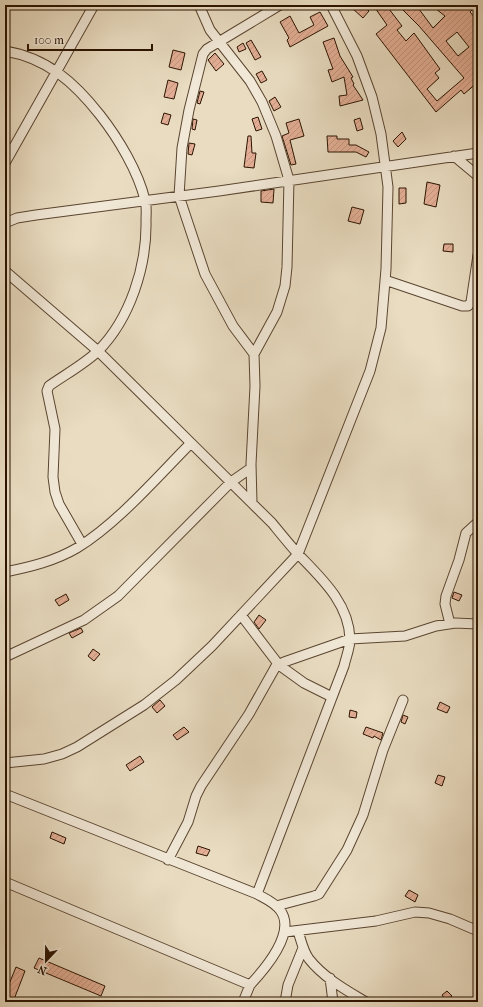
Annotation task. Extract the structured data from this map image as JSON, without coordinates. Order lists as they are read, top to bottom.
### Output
{
  "scale_bar": "100 m",
  "north": "bottom"
}
